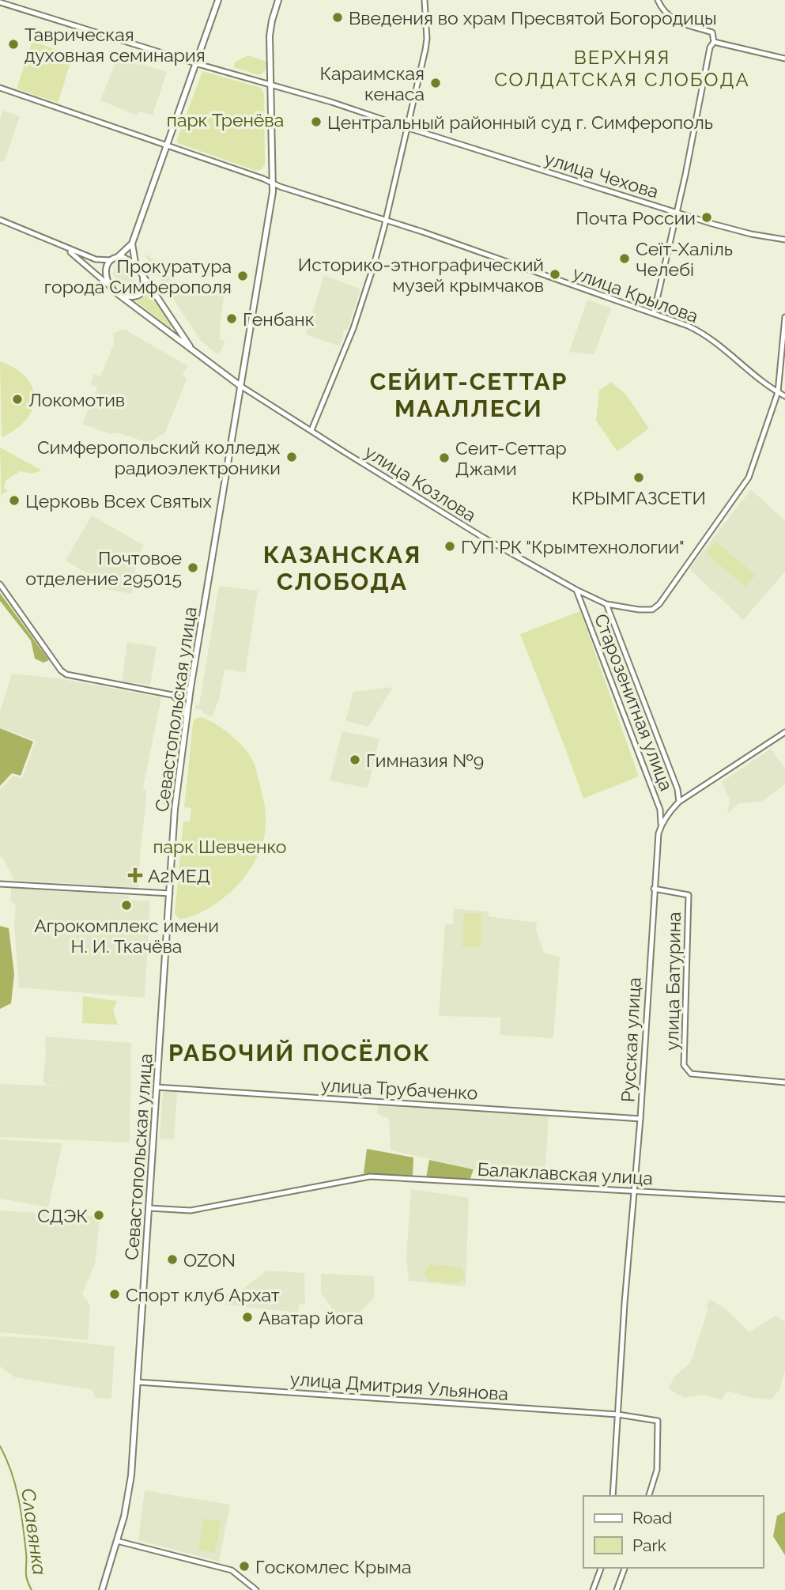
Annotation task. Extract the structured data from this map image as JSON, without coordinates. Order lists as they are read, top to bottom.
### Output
{
  "streets": {
    "main road": [
      "улица Чехова",
      "улица Крылова",
      "улица Козлова",
      "Старозенитная улица",
      "Севастопольская улица",
      "улица Батурина",
      "Русская улица",
      "улица Трубаченко",
      "Балаклавская улица",
      "улица Дмитрия Ульянова"
    ]
  },
  "crossings": [
    ["улица Крылова", "улица Козлова"],
    ["улица Крылова", "Севастопольская улица"],
    ["улица Козлова", "Старозенитная улица"],
    ["улица Козлова", "Севастопольская улица"],
    ["Старозенитная улица", "Русская улица"],
    ["Севастопольская улица", "улица Трубаченко"],
    ["Севастопольская улица", "Балаклавская улица"],
    ["Севастопольская улица", "улица Дмитрия Ульянова"],
    ["улица Батурина", "Русская улица"],
    ["Русская улица", "улица Трубаченко"],
    ["Русская улица", "Балаклавская улица"],
    ["Русская улица", "улица Дмитрия Ульянова"]
  ],
  "districts": [
    "ВЕРХНЯЯ СОЛДАТСКАЯ СЛОБОДА",
    "СЕЙИТ-СЕТТАР МААЛЛЕСИ",
    "КАЗАНСКАЯ СЛОБОДА",
    "РАБОЧИЙ ПОСЁЛОК"
  ],
  "water": ["Славянка"],
  "parks": ["парк Тренёва", "парк Шевченко"],
  "places": {
    "other": [
      "Введения во храм Пресвятой Богородицы",
      "Таврическая духовная семинария",
      "Караимская кенаса",
      "Центральный районный суд г. Симферополь",
      "Почта России",
      "Сеїт-Халіль Челебі",
      "Историко-этнографический музей крымчаков",
      "Прокуратура города Симферополя",
      "Генбанк",
      "Локомотив",
      "Симферопольский колледж радиоэлектроники",
      "Сеит-Сеттар Джами",
      "КРЫМГАЗСЕТИ",
      "Церковь Всех Святых",
      "ГУП РК \"Крымтехнологии\"",
      "Почтовое отделение 295015",
      "Гимназия №9",
      "Агрокомплекс имени Н. И. Ткачёва",
      "СДЭК",
      "OZON",
      "Спорт клуб Архат",
      "Аватар йога",
      "Госкомлес Крыма"
    ],
    "health": ["А2МЕД"]
  },
  "legend": ["Road", "Park"]
}
